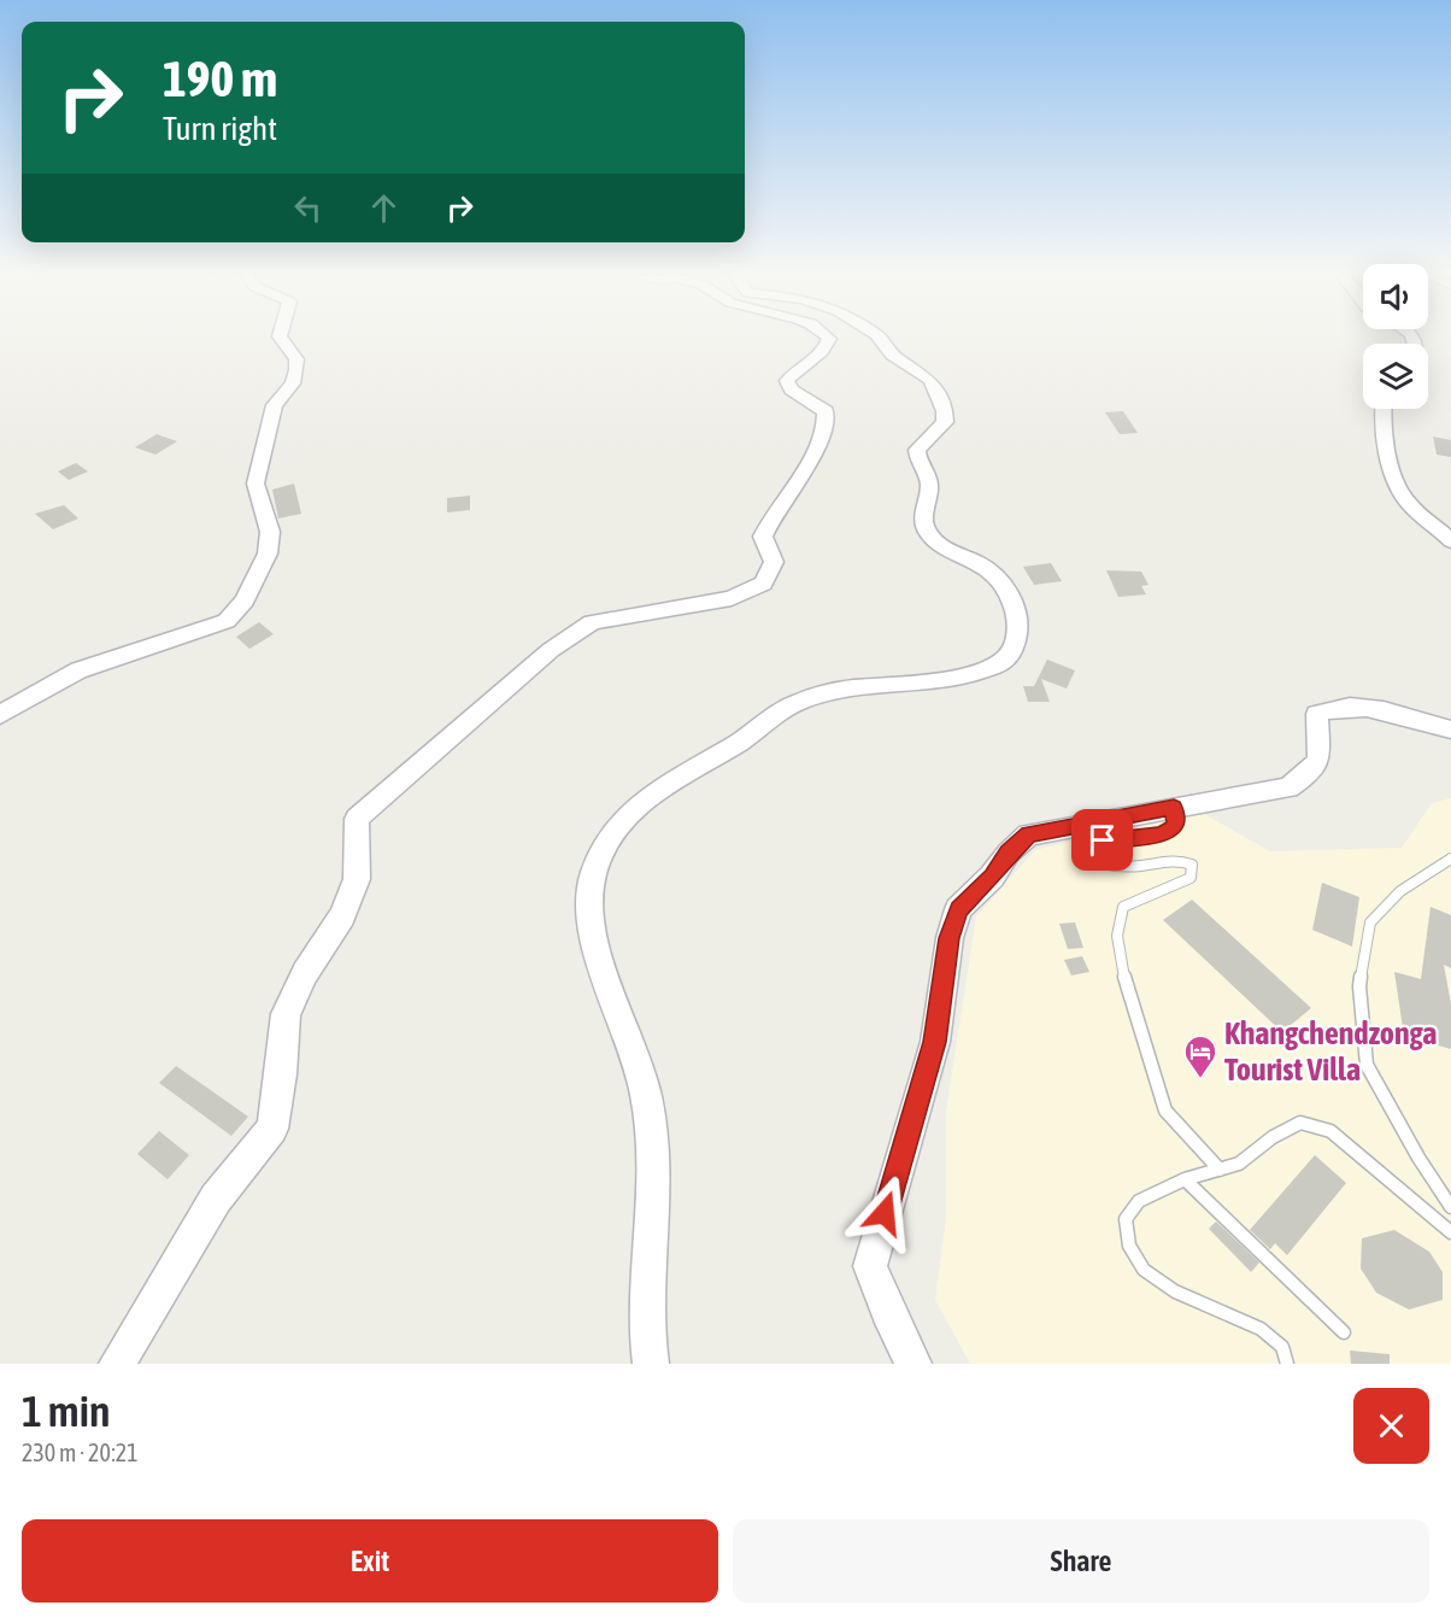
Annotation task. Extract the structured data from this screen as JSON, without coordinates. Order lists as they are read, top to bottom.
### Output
{
  "places": {
    "hotel": ["Khangchendzonga Tourist Villa"]
  },
  "page": {
    "turn": ["190 m", "Turn right"],
    "heading": ["1 min", "230 m · 20:21"],
    "buttons": ["Exit", "Share"]
  }
}
